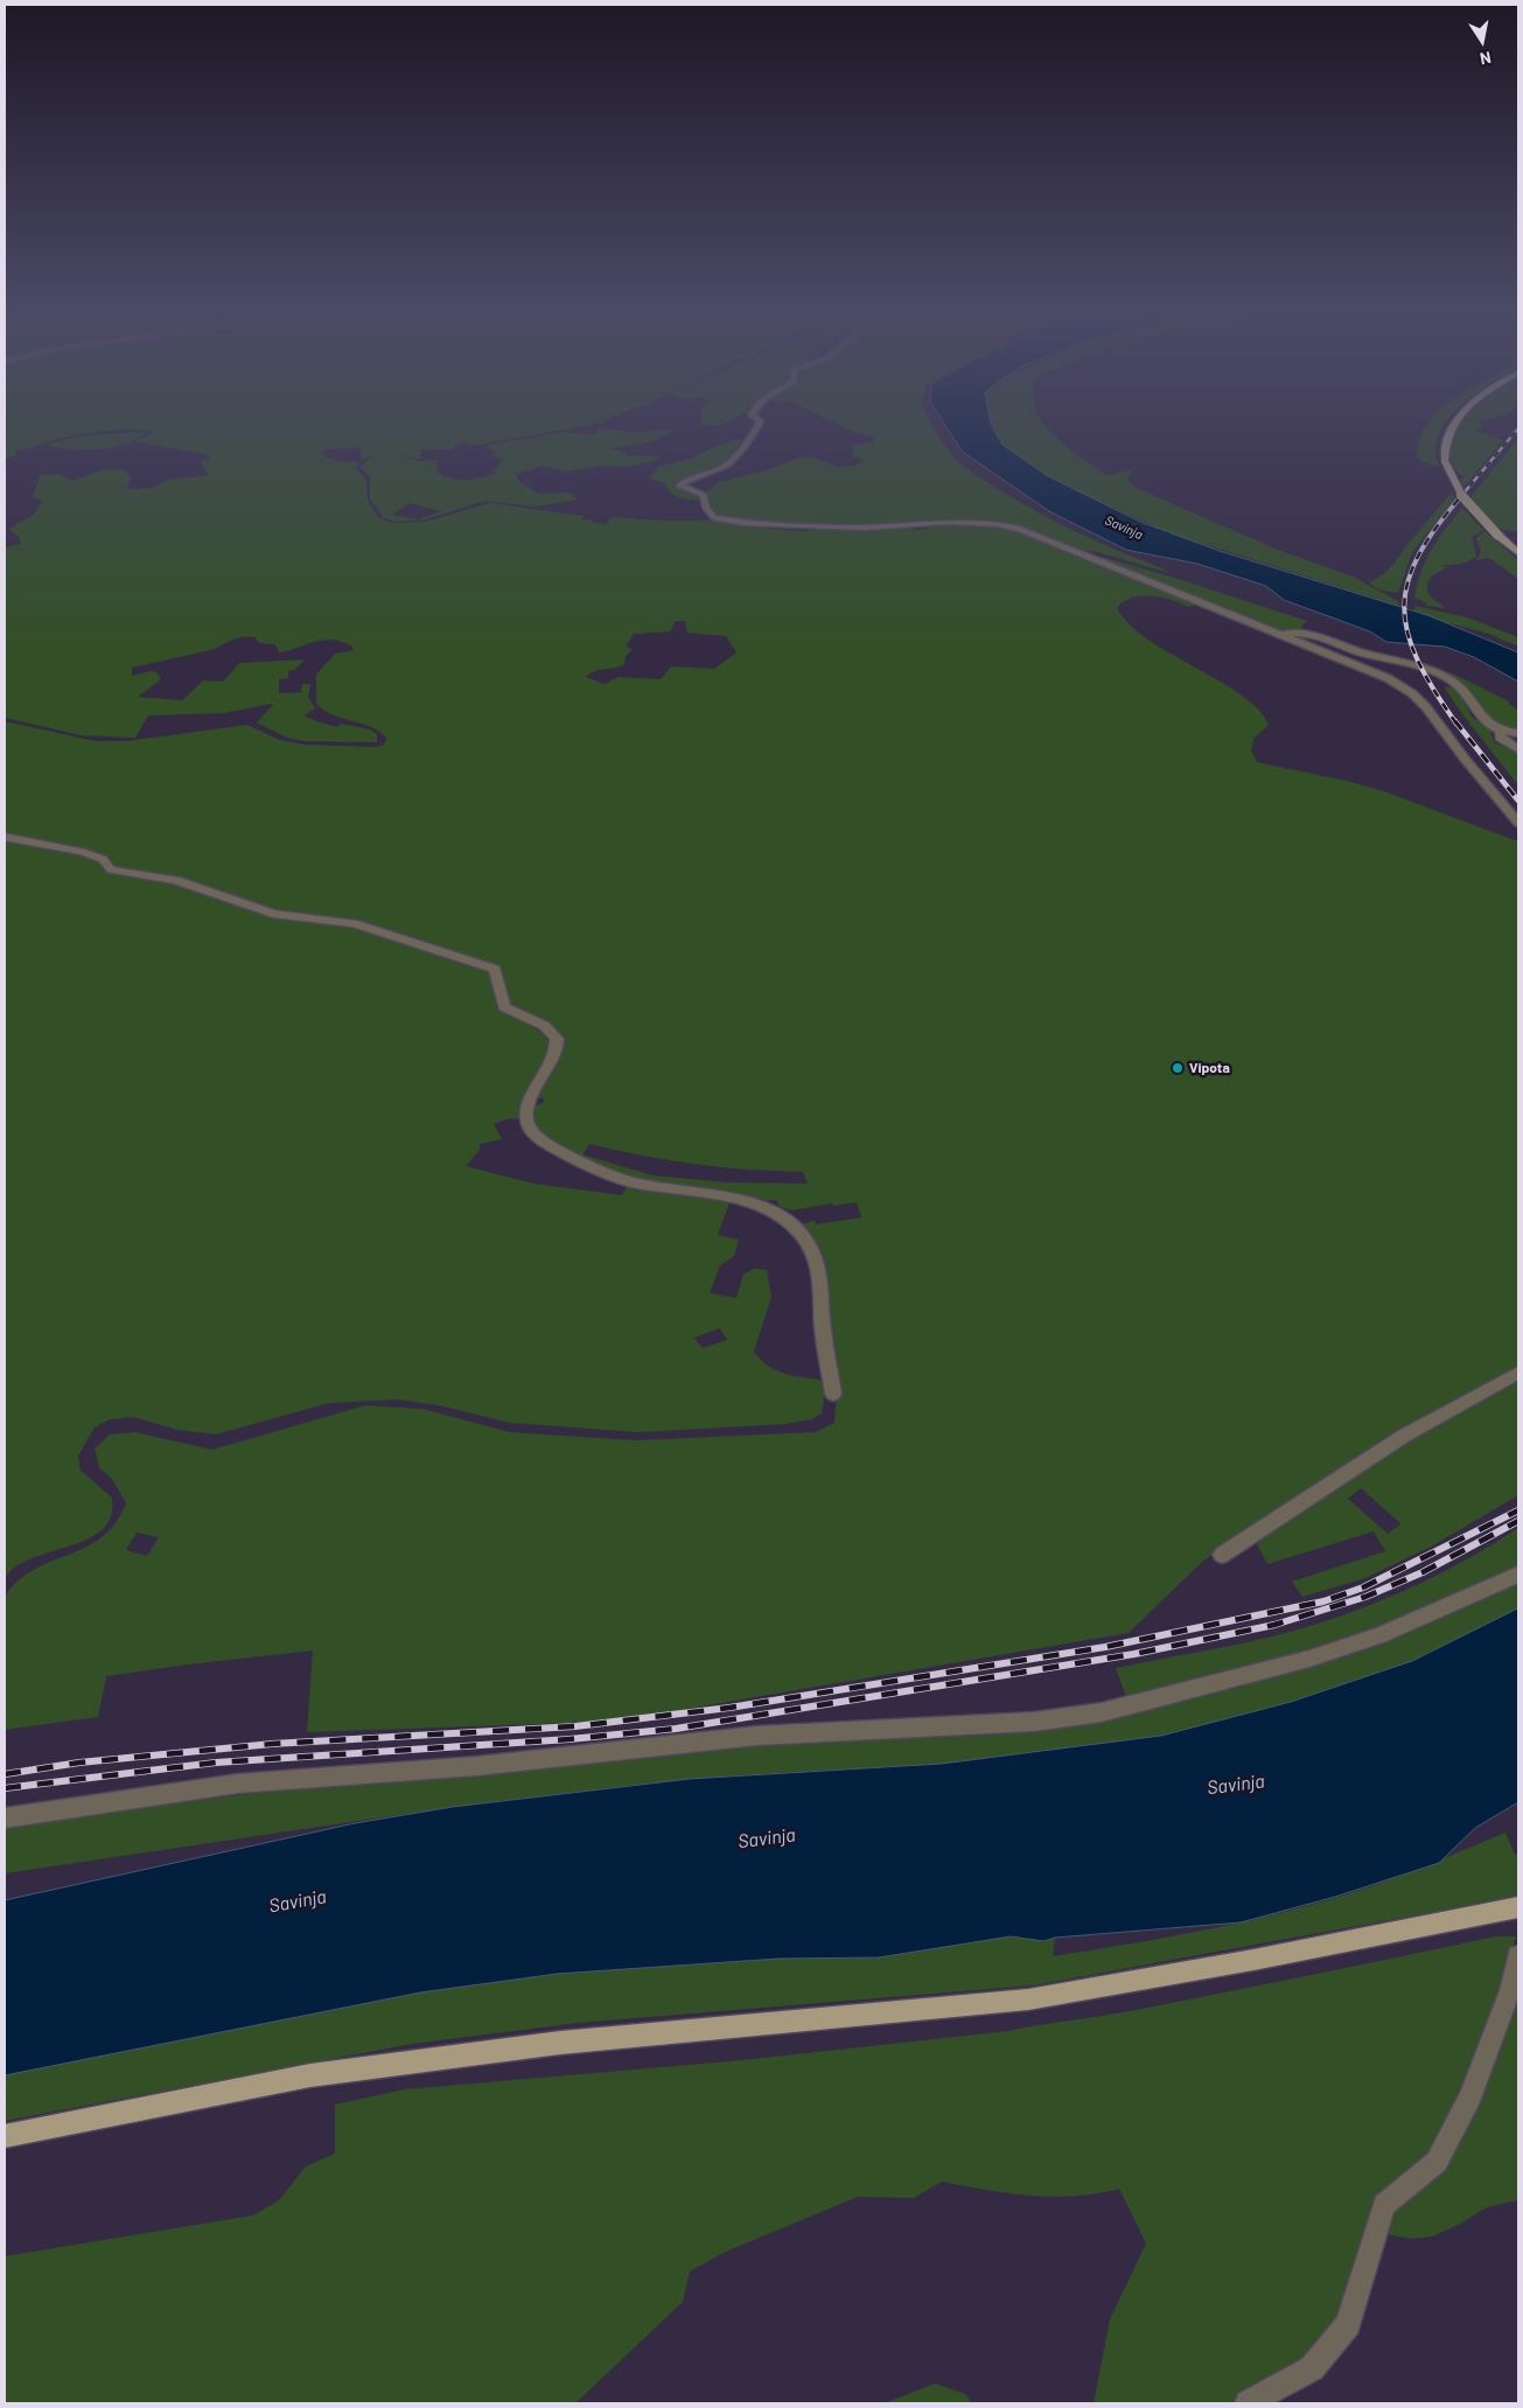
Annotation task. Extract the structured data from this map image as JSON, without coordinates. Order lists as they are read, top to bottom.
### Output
{
  "water": ["Savinja"],
  "places": ["Vipota"],
  "north": "bottom"
}
